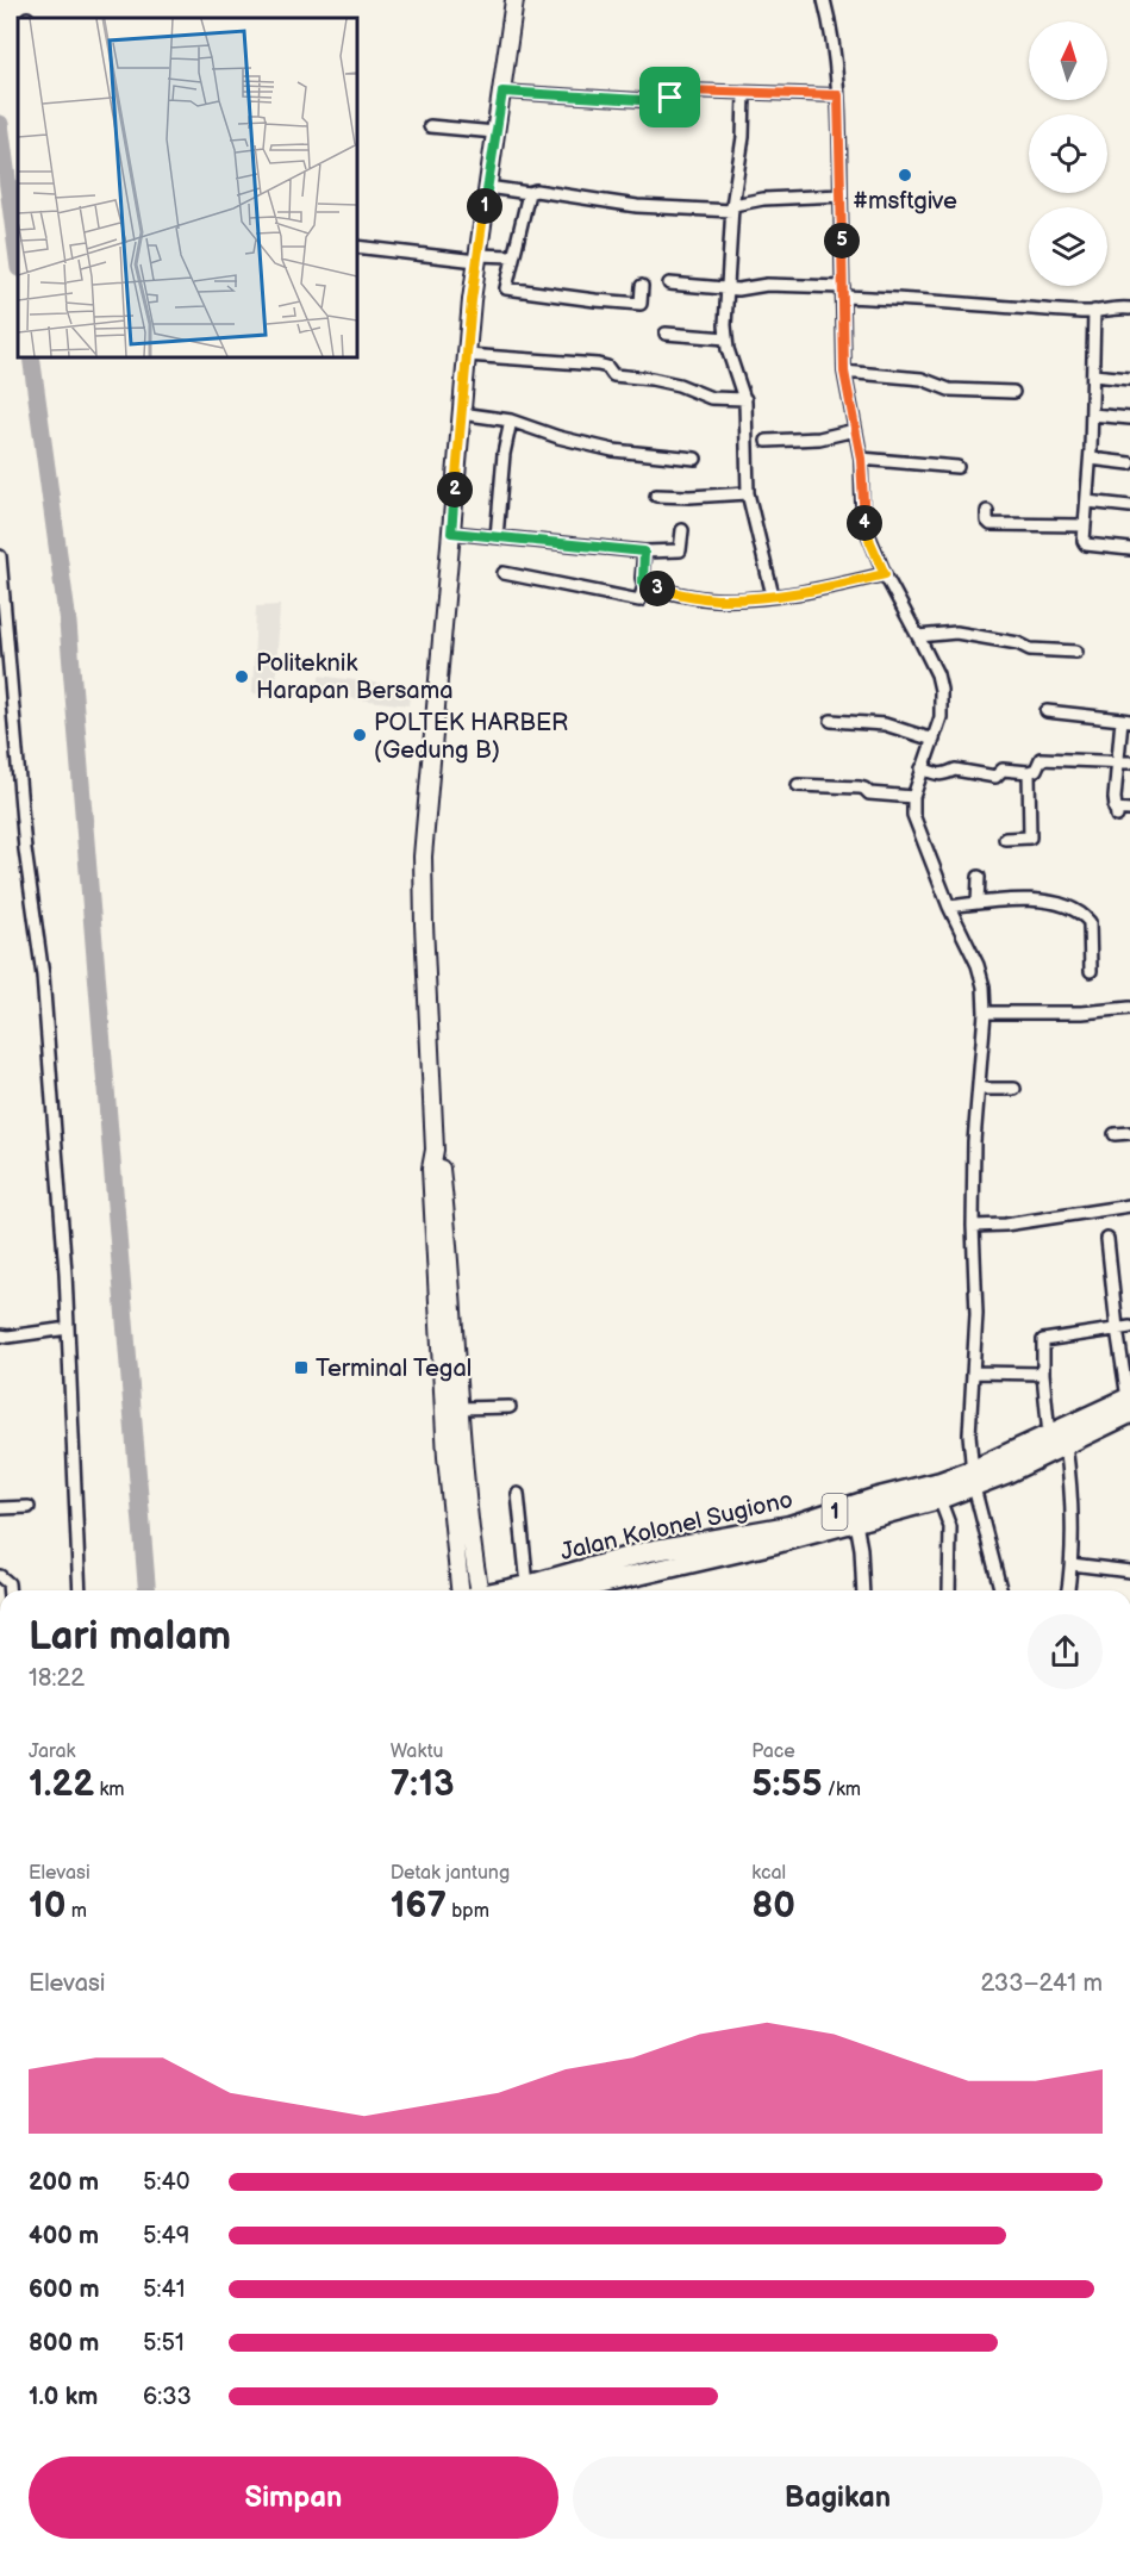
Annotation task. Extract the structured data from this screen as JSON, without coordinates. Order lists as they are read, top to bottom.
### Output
{
  "streets": {
    "highway": ["1", "Jalan Kolonel Sugiono"]
  },
  "crossings": [
    ["1", "Jalan Kolonel Sugiono"]
  ],
  "places": {
    "other": ["#msftgive", "Politeknik Harapan Bersama", "POLTEK HARBER (Gedung B)"],
    "transit": ["Terminal Tegal"]
  },
  "north": "top",
  "page": {
    "pins": [
      "1",
      "5",
      "2",
      "4",
      "3"
    ],
    "heading": ["Lari malam", "18:22"],
    "stats": [
      ["Jarak", "1.22 km"],
      ["Waktu", "7:13"],
      ["Pace", "5:55 /km"],
      ["Elevasi", "10 m"],
      ["Detak jantung", "167 bpm"],
      ["kcal", "80"]
    ],
    "chart": ["Elevasi", "233–241 m"],
    "list": [
      {
        "name": "200 m",
        "note": "5:40"
      },
      {
        "name": "400 m",
        "note": "5:49"
      },
      {
        "name": "600 m",
        "note": "5:41"
      },
      {
        "name": "800 m",
        "note": "5:51"
      },
      {
        "name": "1.0 km",
        "note": "6:33"
      }
    ],
    "buttons": ["Simpan", "Bagikan"]
  }
}
